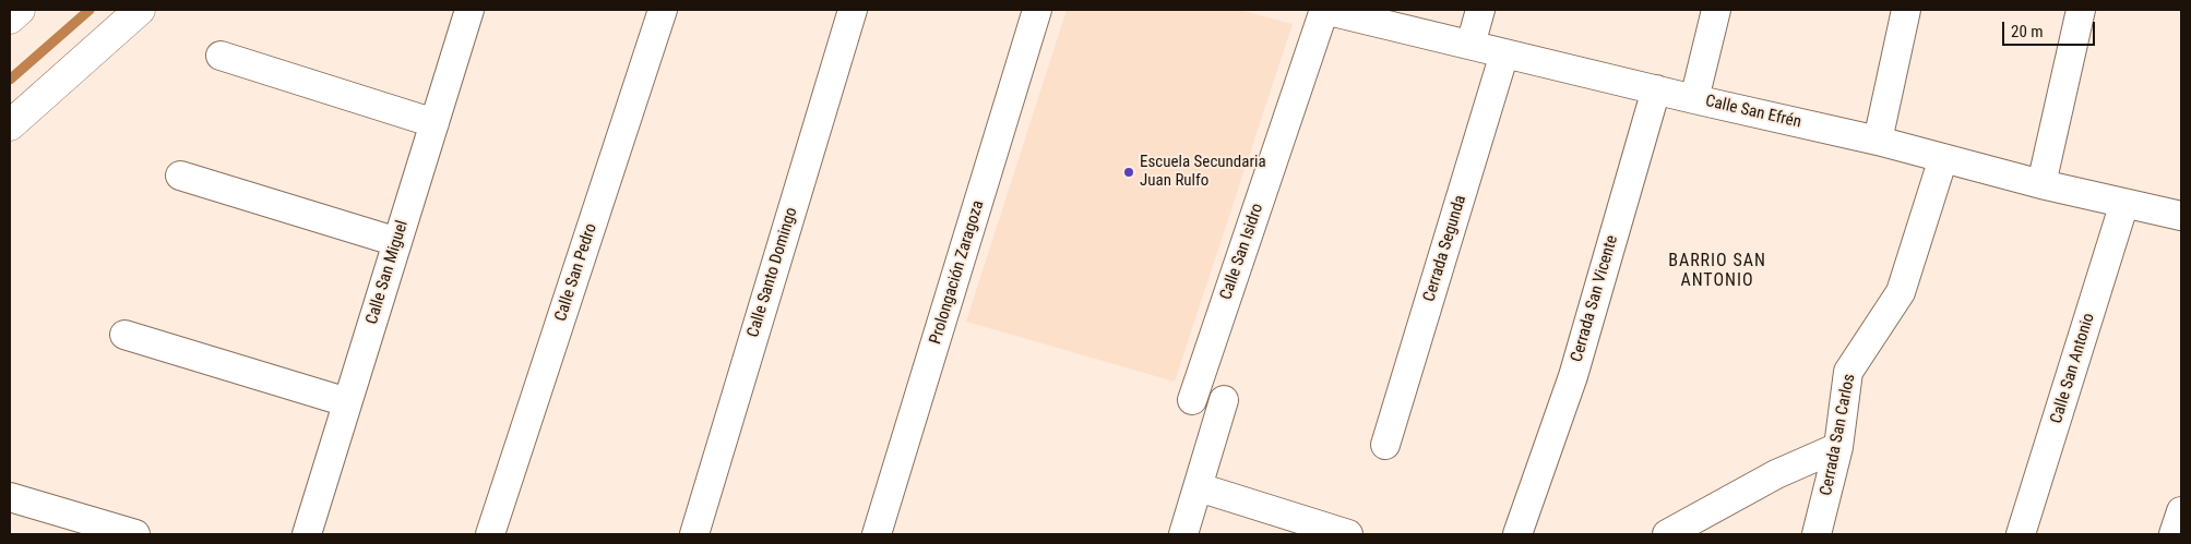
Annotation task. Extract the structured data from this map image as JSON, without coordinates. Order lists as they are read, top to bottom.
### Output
{
  "streets": {
    "street": [
      "Calle San Efrén",
      "Cerrada Segunda",
      "Calle San Isidro",
      "Calle San Miguel",
      "Calle San Pedro",
      "Calle Santo Domingo",
      "Prolongación Zaragoza",
      "Cerrada San Vicente",
      "Calle San Antonio",
      "Cerrada San Carlos"
    ]
  },
  "crossings": [
    ["Calle San Efrén", "Cerrada Segunda"],
    ["Calle San Efrén", "Calle San Isidro"],
    ["Calle San Efrén", "Cerrada San Vicente"],
    ["Calle San Efrén", "Calle San Antonio"],
    ["Calle San Efrén", "Cerrada San Carlos"]
  ],
  "districts": ["BARRIO SAN ANTONIO"],
  "places": ["Escuela Secundaria Juan Rulfo"],
  "scale_bar": "20 m"
}
